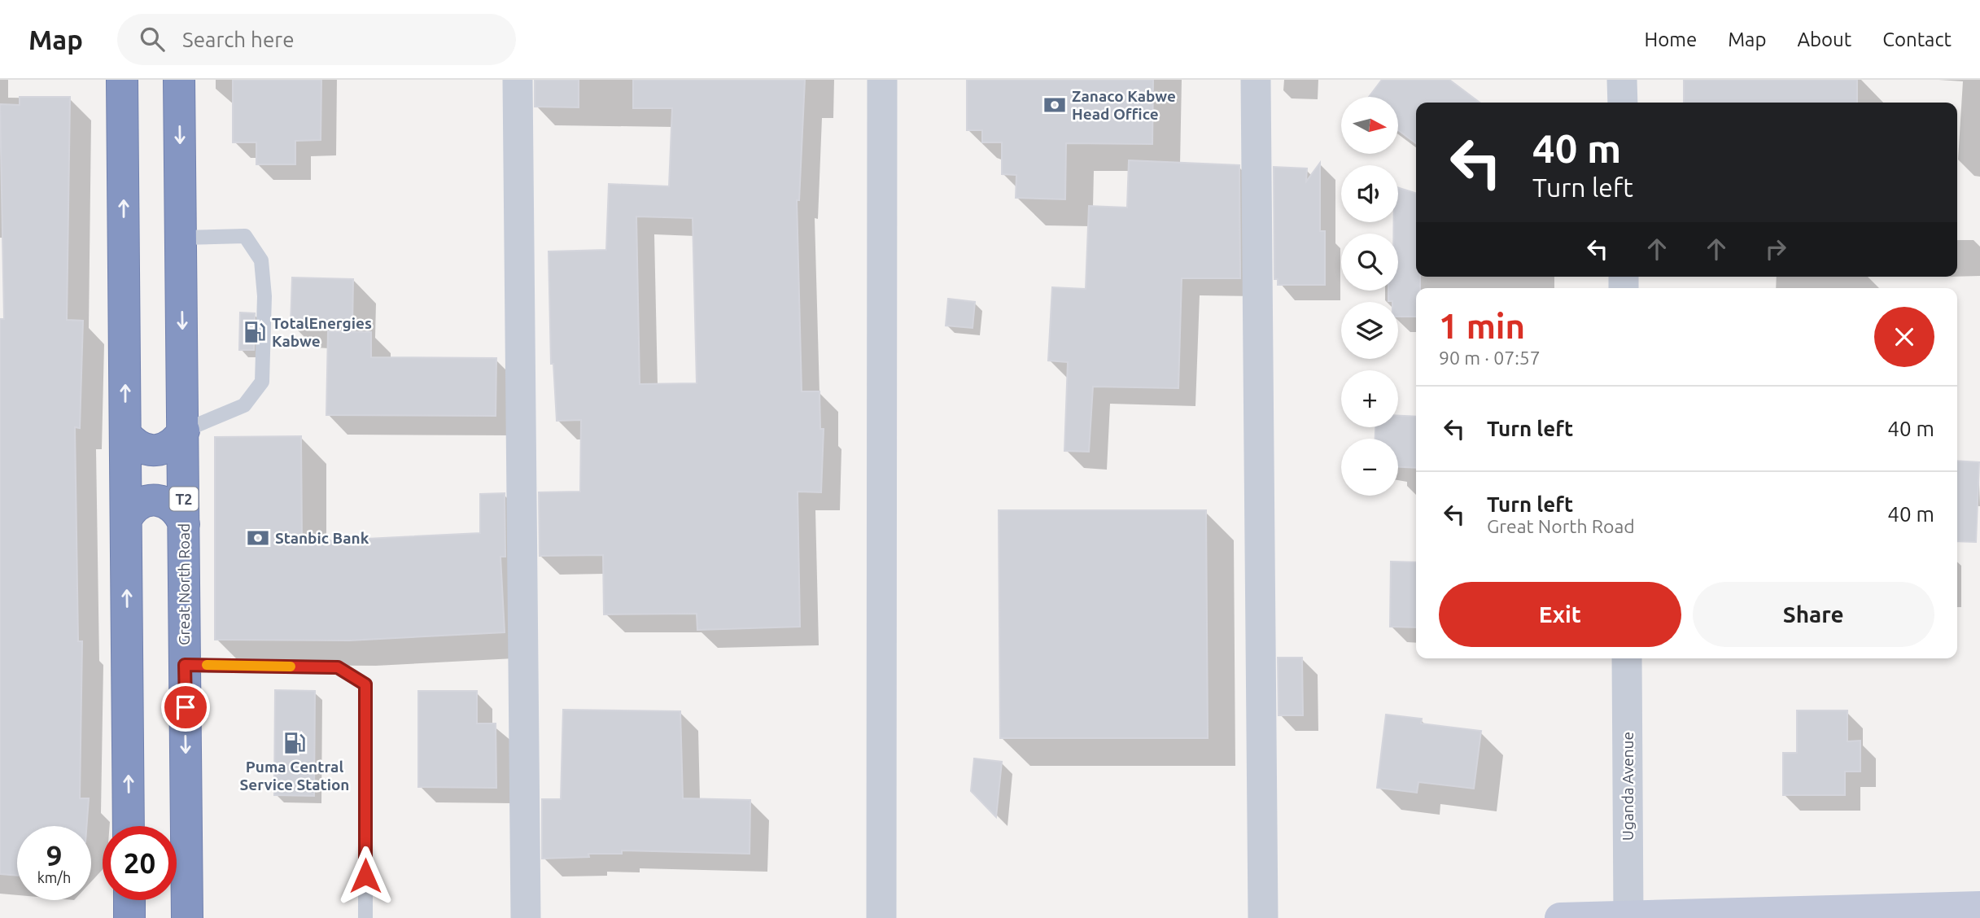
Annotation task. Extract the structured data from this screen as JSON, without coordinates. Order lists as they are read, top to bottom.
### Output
{
  "streets": {
    "highway": ["T2", "Great North Road"],
    "street": ["Uganda Avenue"]
  },
  "places": {
    "bank": ["Zanaco Kabwe Head Office", "Stanbic Bank"],
    "fuel station": ["TotalEnergies Kabwe", "Puma Central Service Station"]
  },
  "north": "right",
  "page": {
    "header": "Map",
    "search": "Search here",
    "nav": [
      "Home",
      "Map",
      "About",
      "Contact"
    ],
    "map_buttons": ["+", "−"],
    "turn": ["40 m", "Turn left"],
    "heading": ["1 min", "90 m · 07:57"],
    "list": [
      {
        "name": "Turn left",
        "value": "40 m"
      },
      {
        "name": "Turn left",
        "note": "Great North Road",
        "value": "40 m"
      }
    ],
    "buttons": ["Exit", "Share"],
    "speed": "9 km/h",
    "limit": "20"
  }
}
